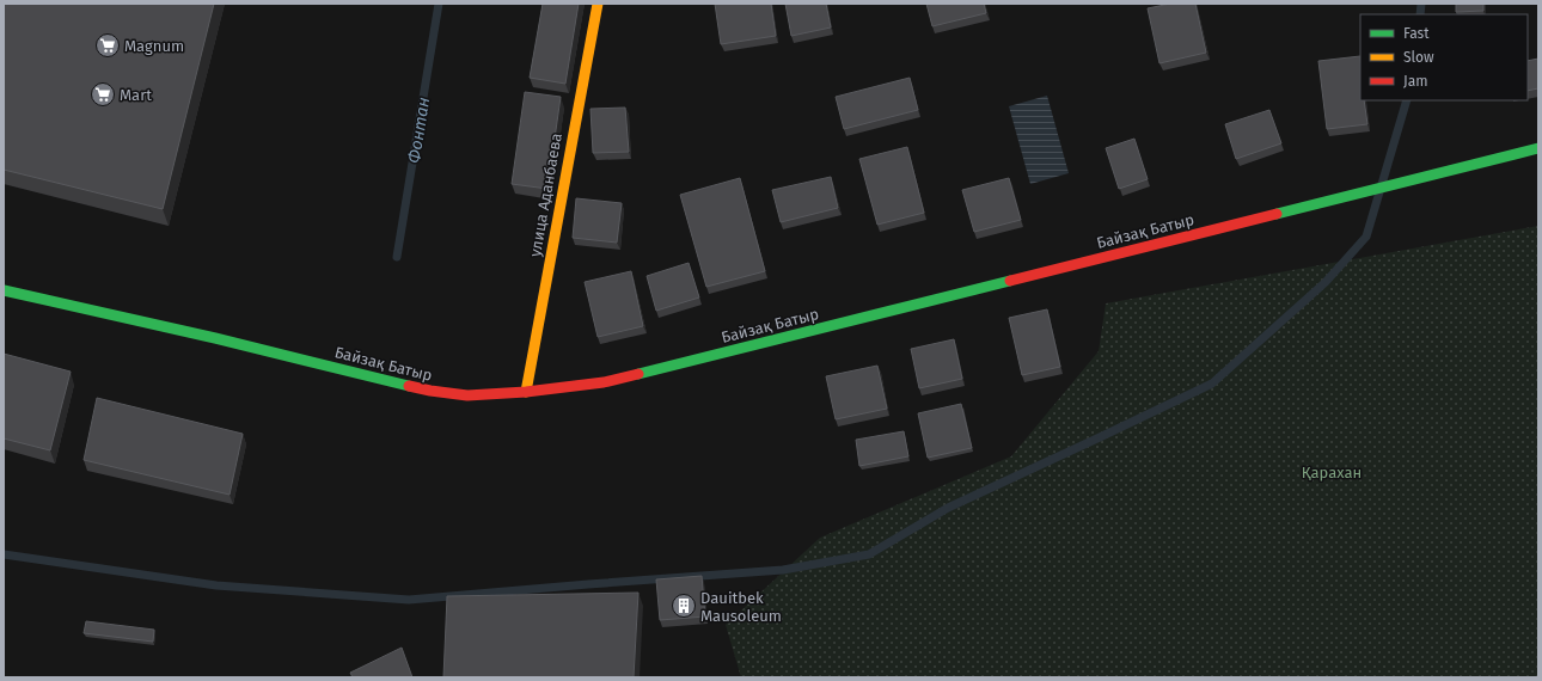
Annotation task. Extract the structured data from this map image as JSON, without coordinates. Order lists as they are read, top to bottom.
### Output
{
  "streets": {
    "street": ["улица Аданбаева", "Байзақ Батыр"]
  },
  "crossings": [
    ["улица Аданбаева", "Байзақ Батыр"]
  ],
  "water": ["Фонтан"],
  "parks": ["Қарахан"],
  "places": {
    "supermarket": ["Magnum", "Mart"],
    "building": ["Dauitbek Mausoleum"]
  },
  "legend": ["Fast", "Slow", "Jam"]
}
